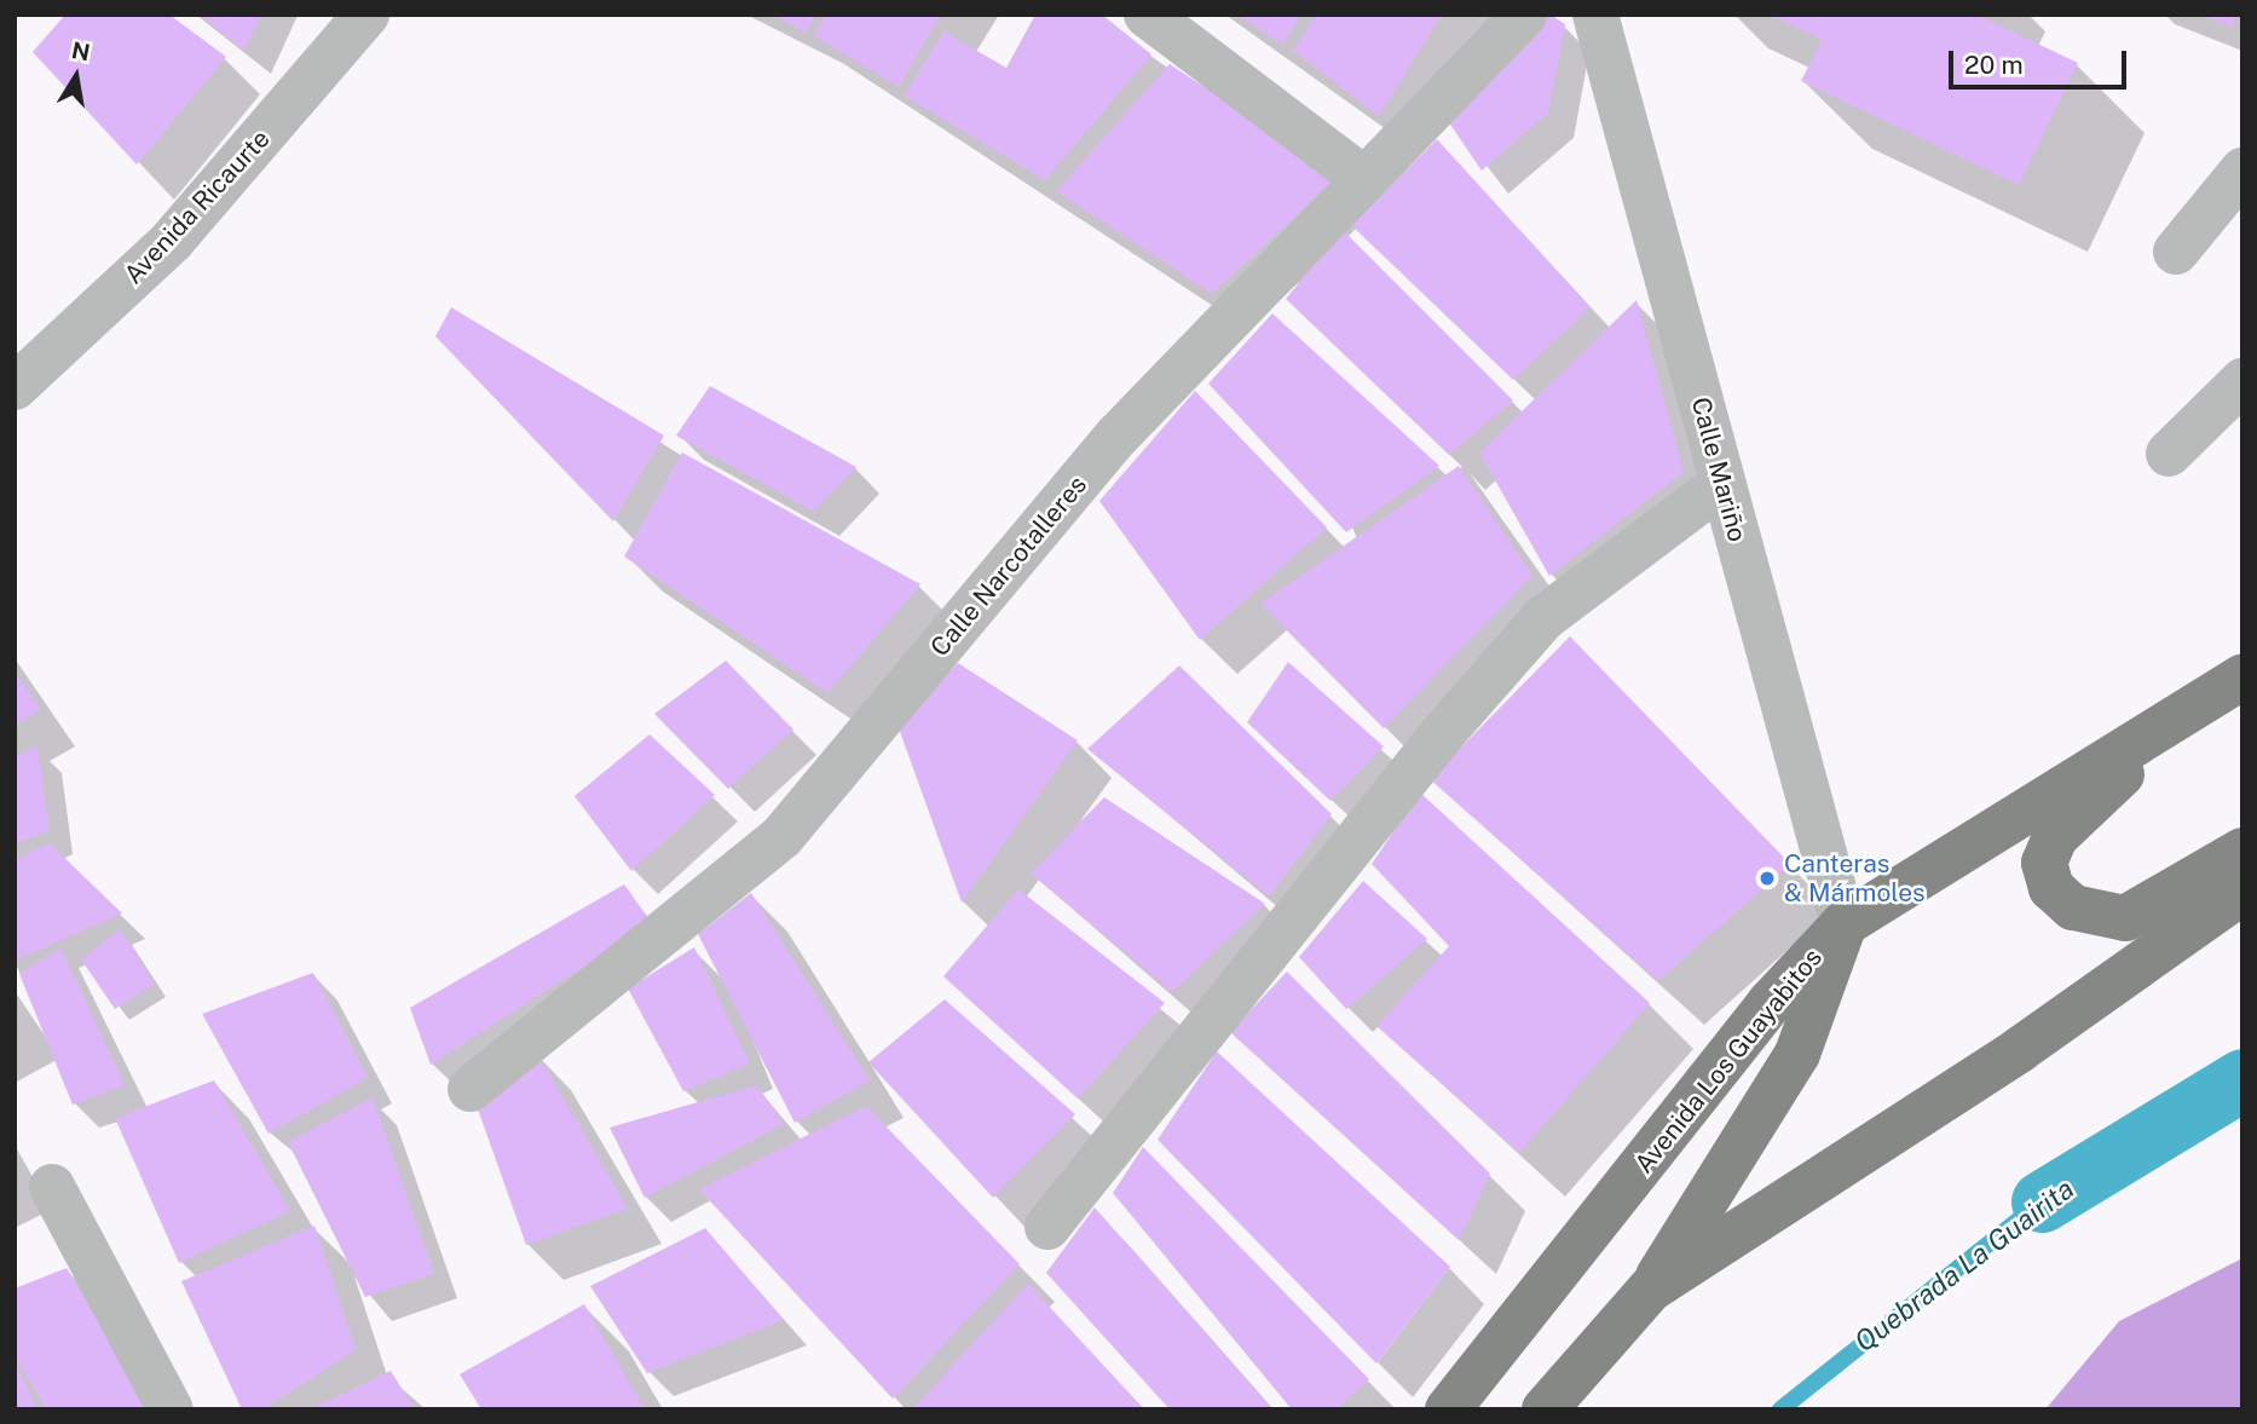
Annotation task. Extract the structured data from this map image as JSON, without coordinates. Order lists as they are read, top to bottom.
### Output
{
  "streets": {
    "main road": ["Avenida Los Guayabitos"],
    "street": ["Avenida Ricaurte", "Calle Mariño", "Calle Narcotalleres"]
  },
  "crossings": [
    ["Calle Mariño", "Avenida Los Guayabitos"]
  ],
  "water": ["Quebrada La Guairita"],
  "places": ["Canteras & Mármoles"],
  "scale_bar": "20 m",
  "north": "top"
}
